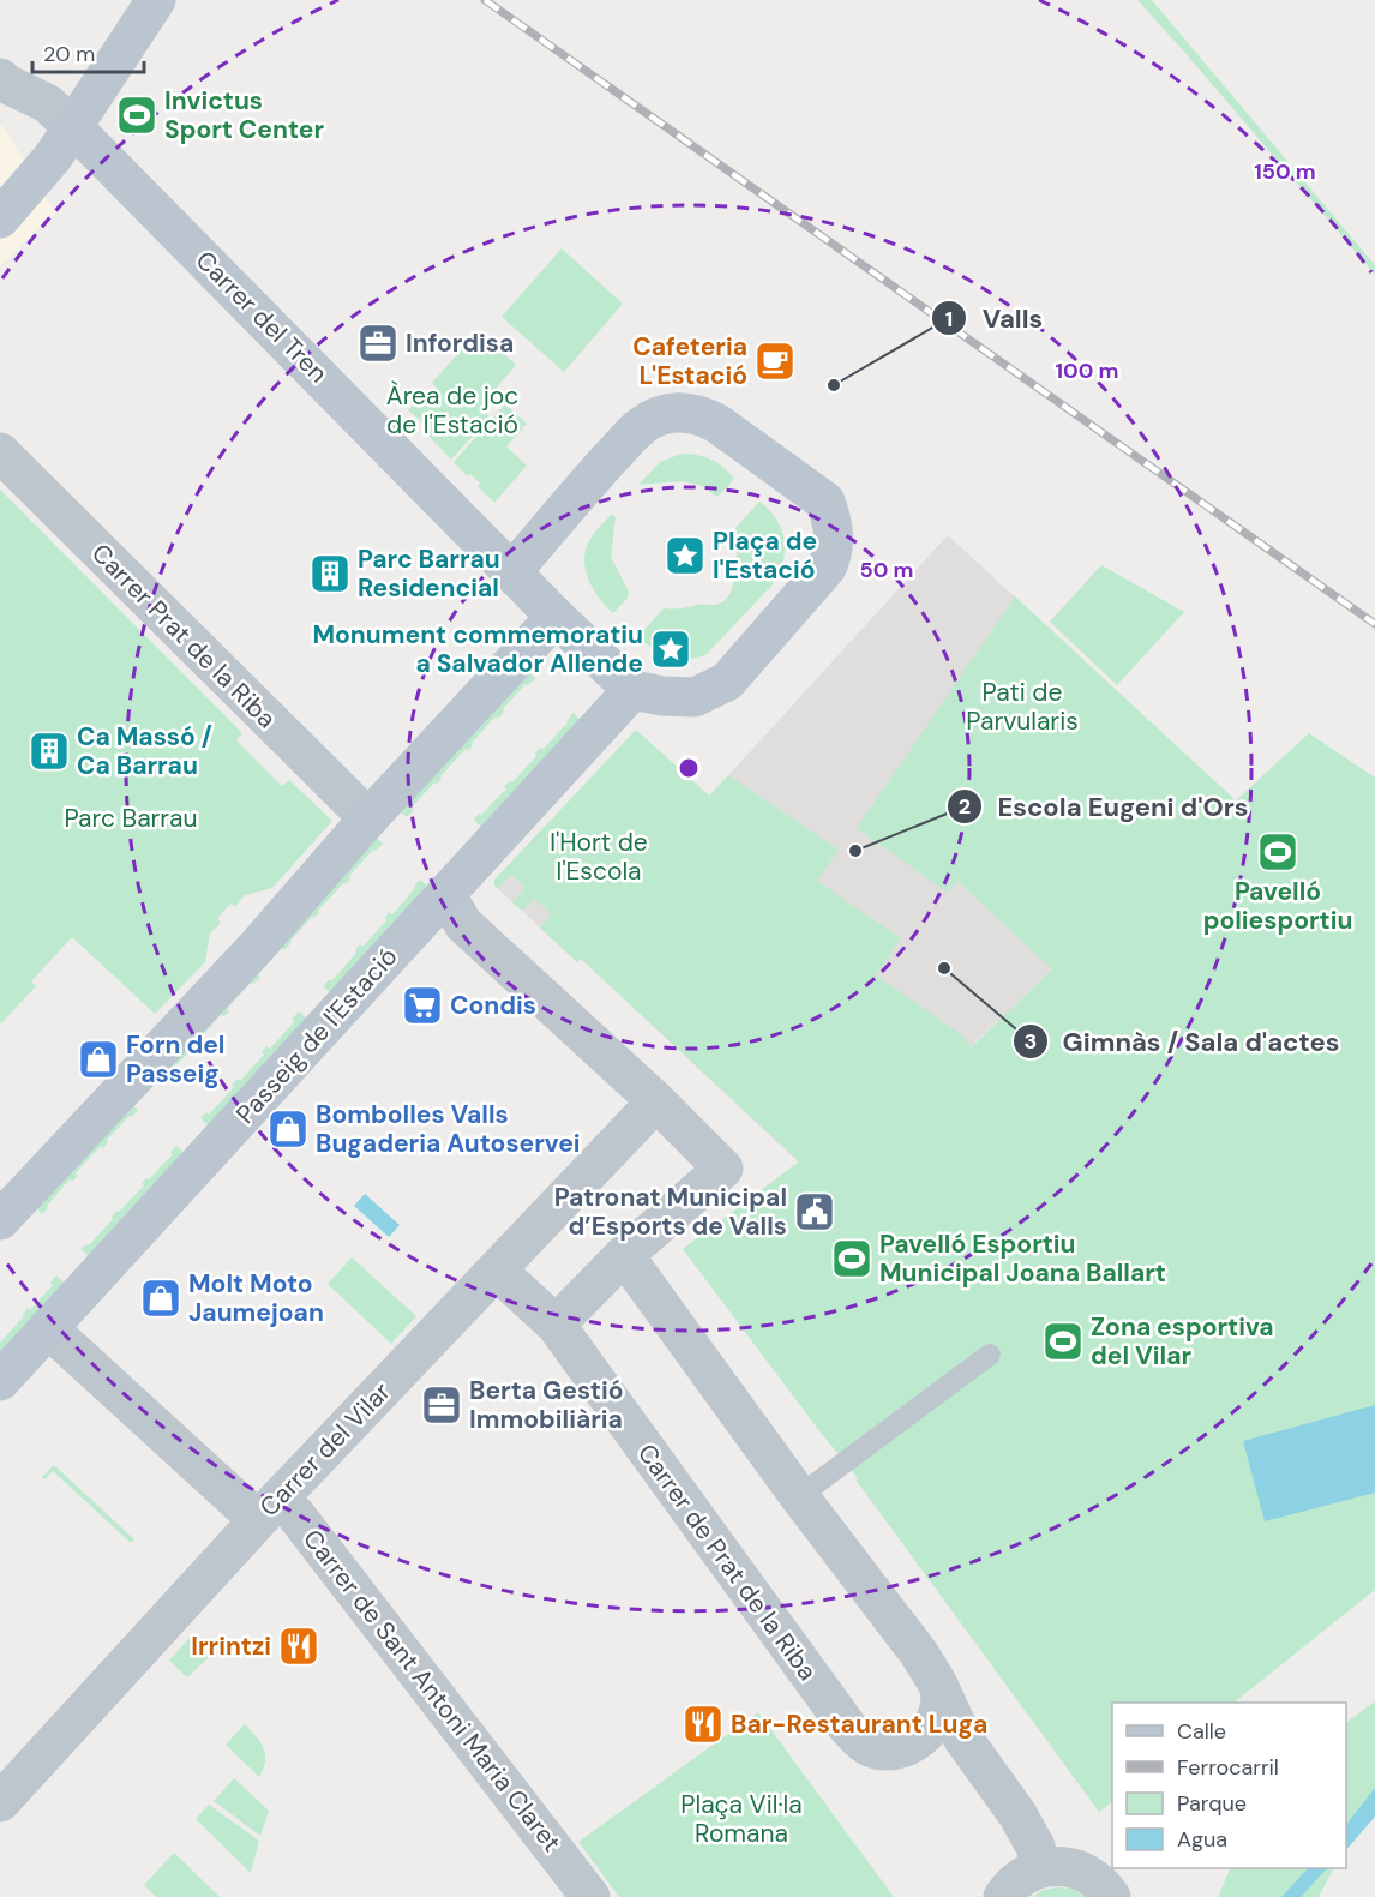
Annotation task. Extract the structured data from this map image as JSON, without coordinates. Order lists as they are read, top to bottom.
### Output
{
  "streets": {
    "street": [
      "Carrer del Tren",
      "Carrer Prat de la Riba",
      "Passeig de l'Estació",
      "Carrer del Vilar",
      "Carrer de Prat de la Riba",
      "Carrer de Sant Antoni Maria Claret"
    ]
  },
  "crossings": [
    ["Passeig de l'Estació", "Carrer de Sant Antoni Maria Claret"],
    ["Carrer del Vilar", "Carrer de Prat de la Riba"],
    ["Carrer del Vilar", "Carrer de Sant Antoni Maria Claret"]
  ],
  "parks": [
    "Àrea de joc de l'Estació",
    "Pati de Parvularis",
    "Parc Barrau",
    "l'Hort de l'Escola",
    "Plaça Vil·la Romana"
  ],
  "places": {
    "sports": [
      "Invictus Sport Center",
      "Pavelló poliesportiu",
      "Pavelló Esportiu Municipal Joana Ballart",
      "Zona esportiva del Vilar"
    ],
    "office": ["Infordisa", "Berta Gestió Immobiliària"],
    "cafe": ["Cafeteria L'Estació"],
    "other": ["Valls", "Escola Eugeni d'Ors", "Gimnàs / Sala d'actes"],
    "place": ["Plaça de l'Estació", "Monument commemoratiu a Salvador Allende"],
    "building": ["Parc Barrau Residencial", "Ca Massó / Ca Barrau"],
    "supermarket": ["Condis"],
    "shop": ["Forn del Passeig", "Bombolles Valls Bugaderia Autoservei", "Molt Moto Jaumejoan"],
    "public building": ["Patronat Municipal d’Esports de Valls"],
    "restaurant": ["Irrintzi", "Bar-Restaurant Luga"]
  },
  "legend": [
    "Calle",
    "Ferrocarril",
    "Parque",
    "Agua"
  ],
  "scale_bar": "20 m",
  "rings": ["150 m", "100 m", "50 m"]
}
